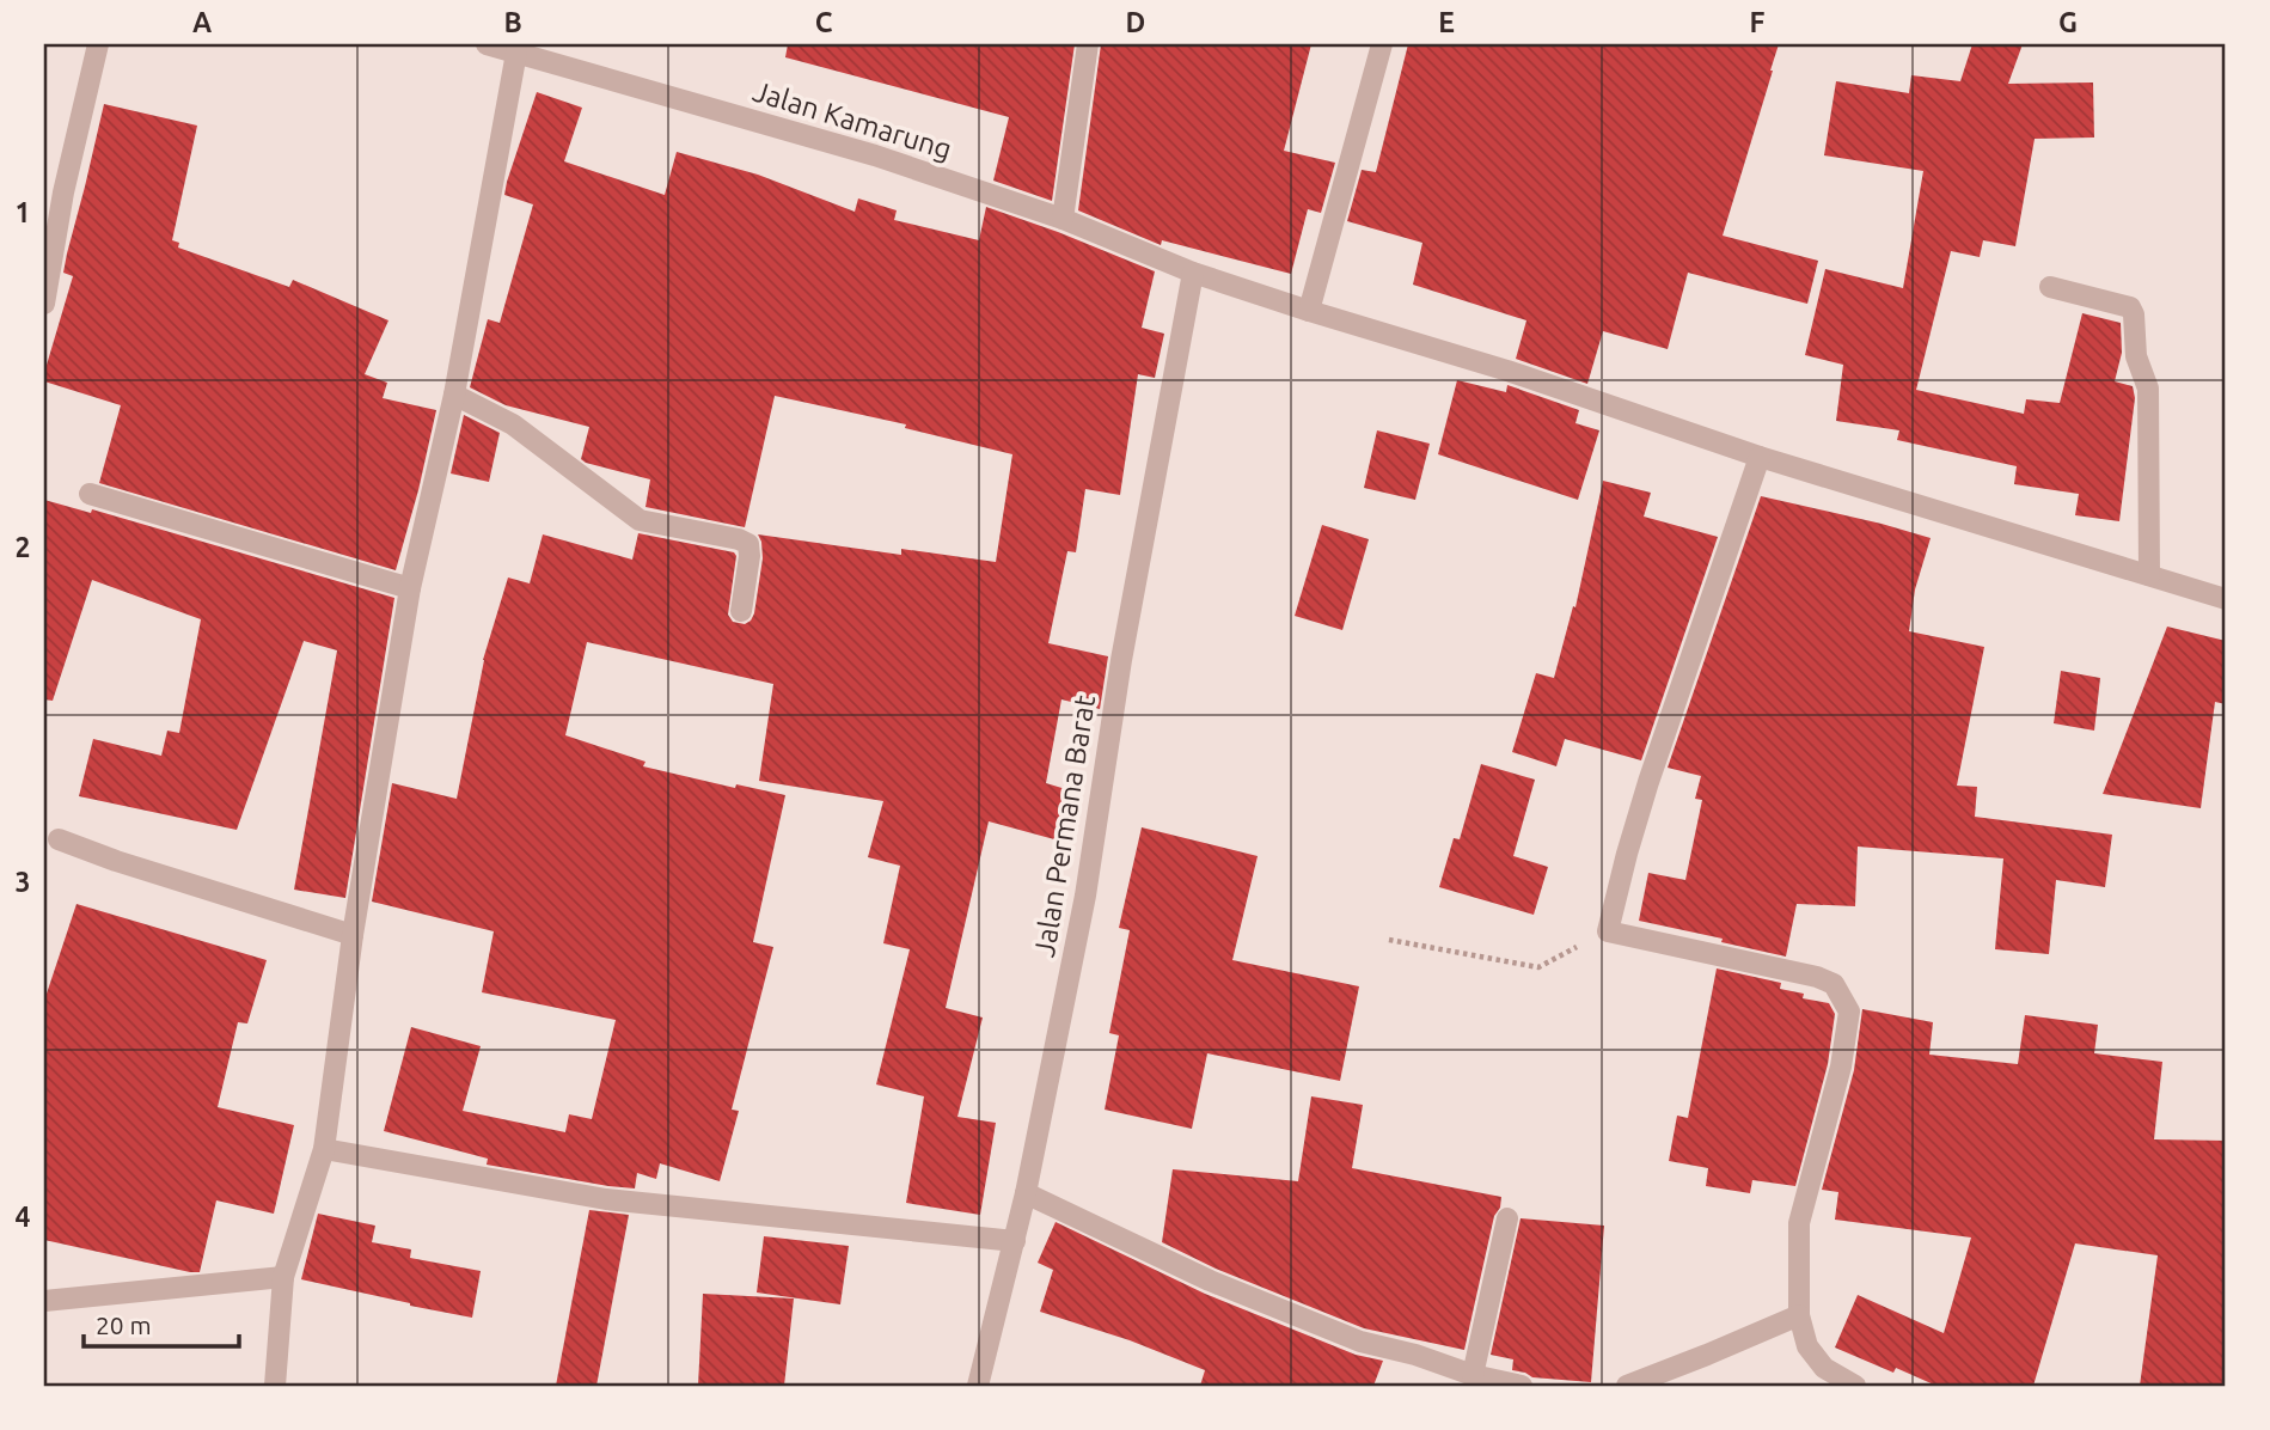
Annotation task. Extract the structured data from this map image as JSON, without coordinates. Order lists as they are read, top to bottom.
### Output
{
  "streets": {
    "street": ["Jalan Kamarung", "Jalan Permana Barat"]
  },
  "crossings": [
    ["Jalan Kamarung", "Jalan Permana Barat"]
  ],
  "scale_bar": "20 m",
  "grid": {
    "columns": [
      "A",
      "B",
      "C",
      "D",
      "E",
      "F",
      "G"
    ],
    "rows": [
      "1",
      "2",
      "3",
      "4"
    ]
  }
}
